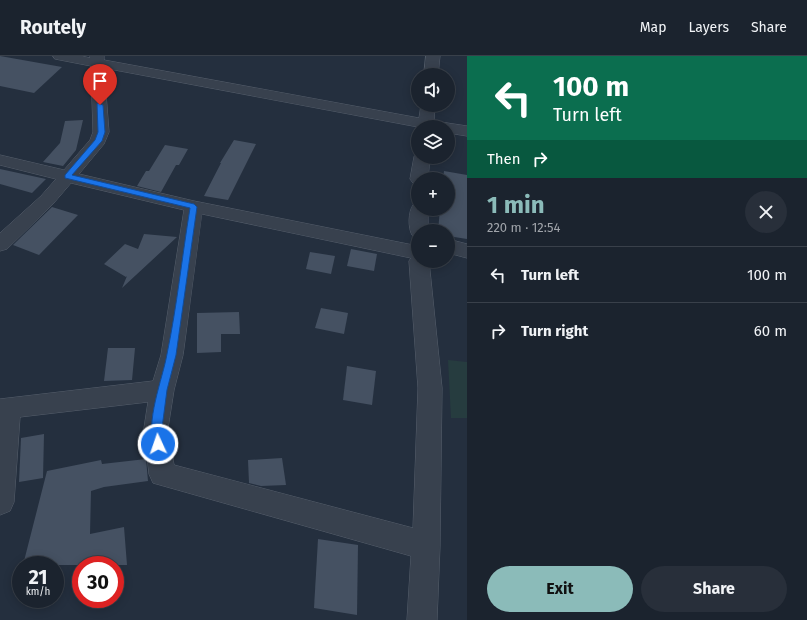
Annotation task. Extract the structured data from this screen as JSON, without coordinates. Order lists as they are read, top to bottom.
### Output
{
  "page": {
    "header": "Routely",
    "nav": ["Map", "Layers", "Share"],
    "turn": ["100 m", "Turn left"],
    "map_buttons": ["+", "−"],
    "then": "Then",
    "heading": ["1 min", "220 m · 12:54"],
    "list": [
      {
        "name": "Turn left",
        "value": "100 m"
      },
      {
        "name": "Turn right",
        "value": "60 m"
      }
    ],
    "speed": "21 km/h",
    "limit": "30",
    "buttons": ["Exit", "Share"]
  }
}
